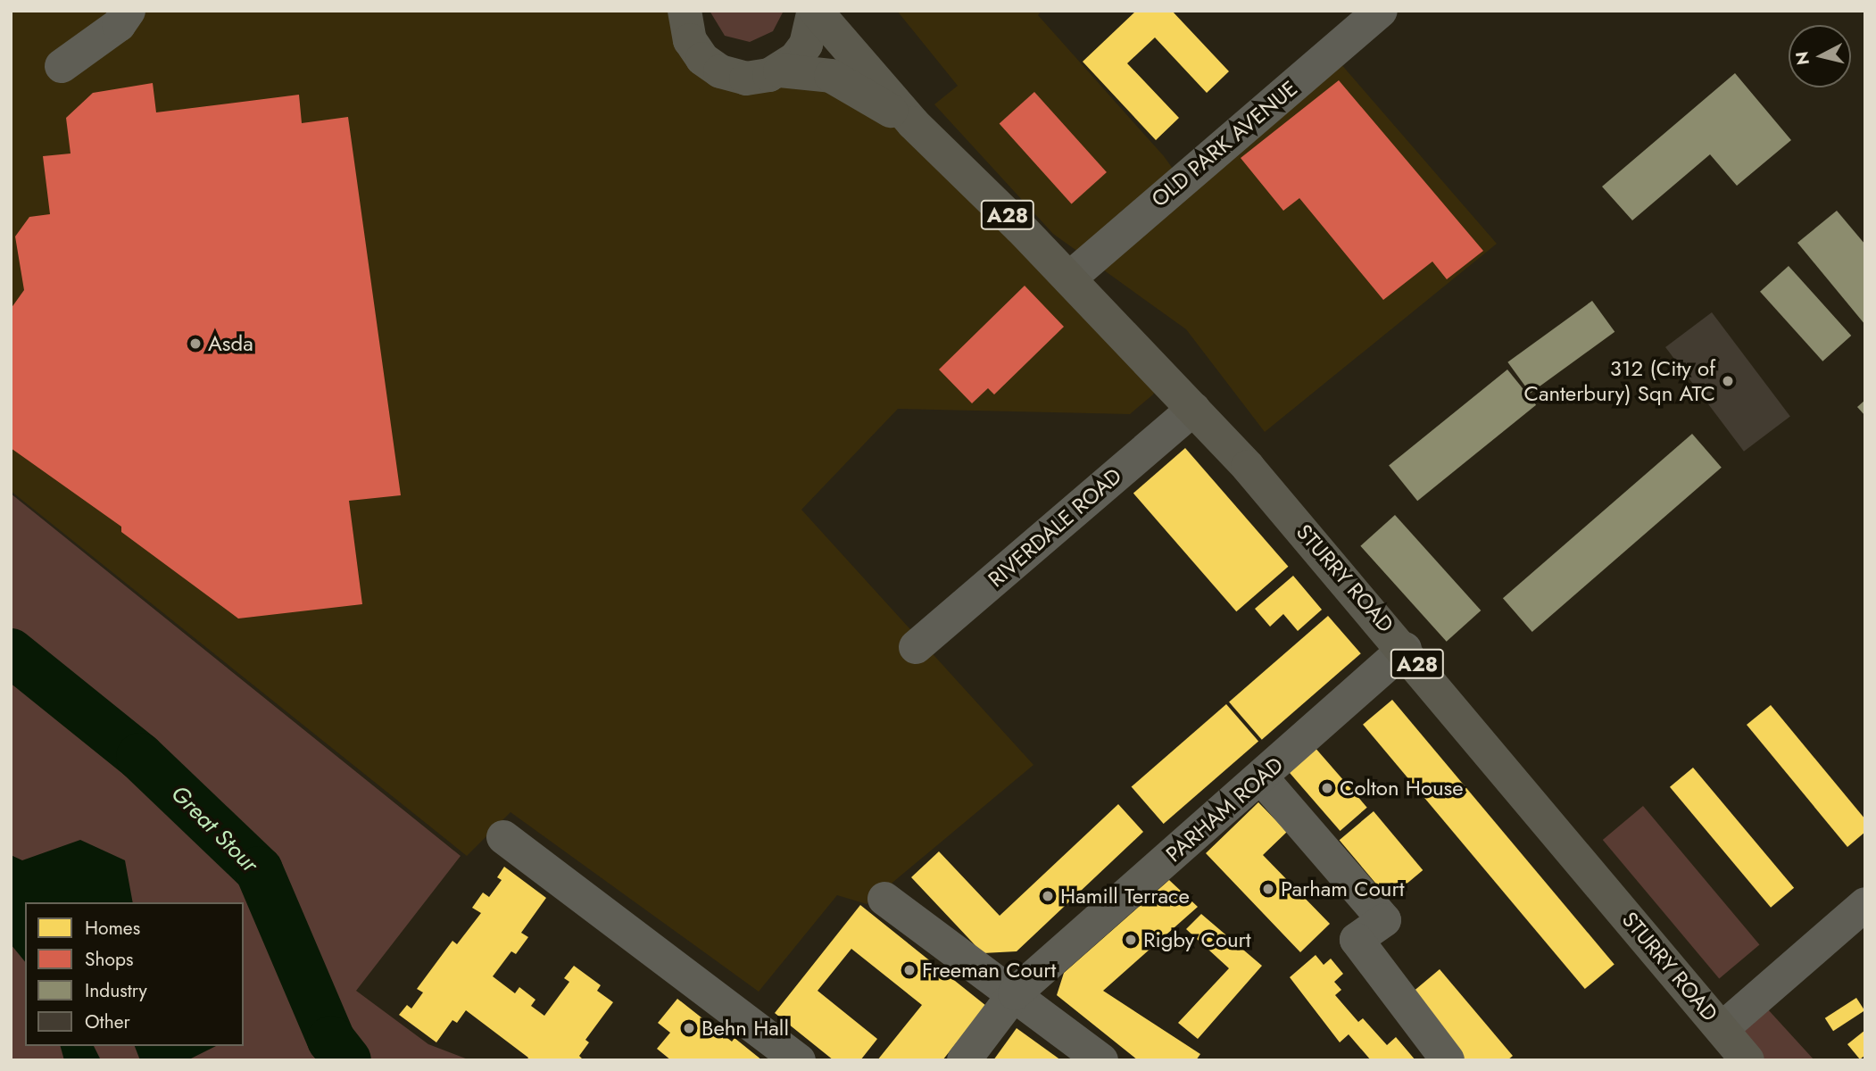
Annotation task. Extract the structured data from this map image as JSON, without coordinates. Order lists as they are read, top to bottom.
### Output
{
  "streets": {
    "highway": ["A28", "STURRY ROAD"],
    "street": ["OLD PARK AVENUE", "RIVERDALE ROAD", "PARHAM ROAD"]
  },
  "crossings": [
    ["OLD PARK AVENUE", "STURRY ROAD"],
    ["RIVERDALE ROAD", "STURRY ROAD"],
    ["STURRY ROAD", "PARHAM ROAD"]
  ],
  "water": ["Great Stour"],
  "places": [
    "Asda",
    "312 (City of Canterbury) Sqn ATC",
    "Colton House",
    "Parham Court",
    "Hamill Terrace",
    "Rigby Court",
    "Freeman Court",
    "Behn Hall"
  ],
  "legend": [
    "Homes",
    "Shops",
    "Industry",
    "Other"
  ],
  "north": "left"
}
